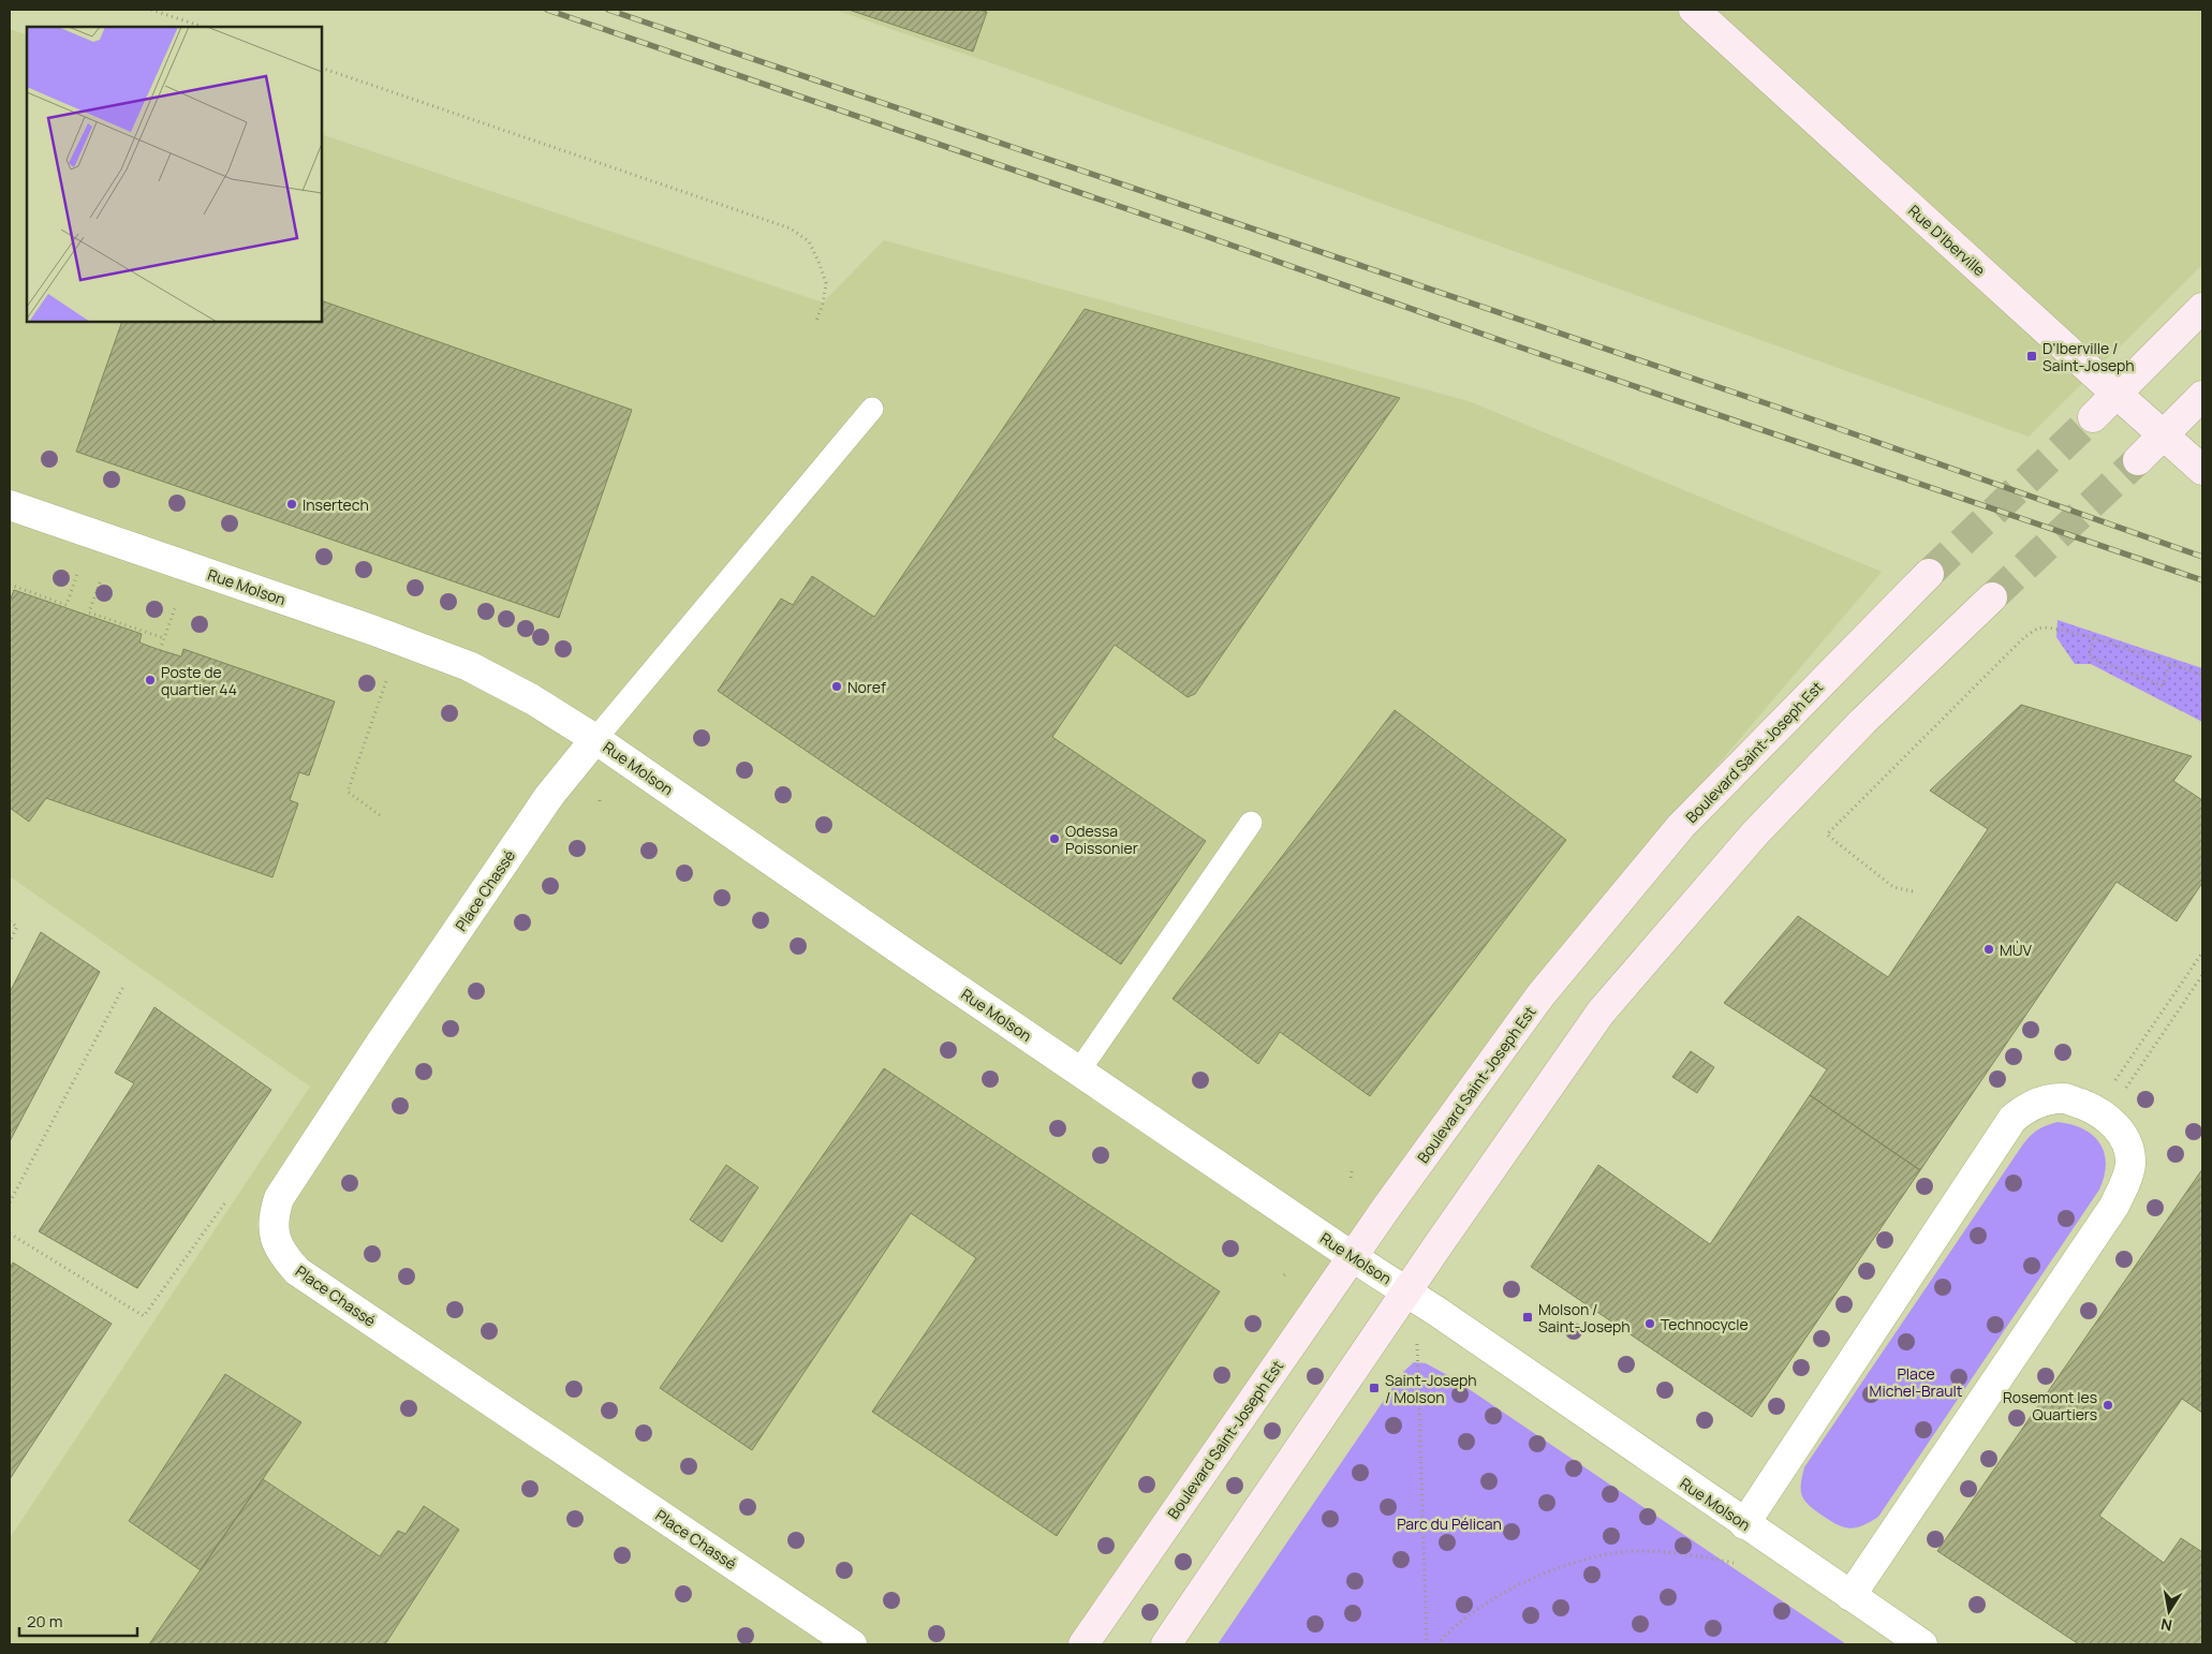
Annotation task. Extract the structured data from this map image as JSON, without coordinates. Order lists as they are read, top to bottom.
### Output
{
  "streets": {
    "main road": ["Rue D'Iberville", "Boulevard Saint-Joseph Est"],
    "street": ["Rue Molson", "Place Chassé"]
  },
  "crossings": [
    ["Rue Molson", "Boulevard Saint-Joseph Est"],
    ["Rue Molson", "Place Chassé"]
  ],
  "parks": ["Place Michel-Brault", "Parc du Pélican"],
  "places": {
    "transit": ["D'Iberville / Saint-Joseph", "Molson / Saint-Joseph", "Saint-Joseph / Molson"],
    "other": [
      "Insertech",
      "Poste de quartier 44",
      "Noref",
      "Odessa Poissonier",
      "MÙV",
      "Technocycle",
      "Rosemont les Quartiers"
    ]
  },
  "scale_bar": "20 m",
  "north": "bottom"
}
